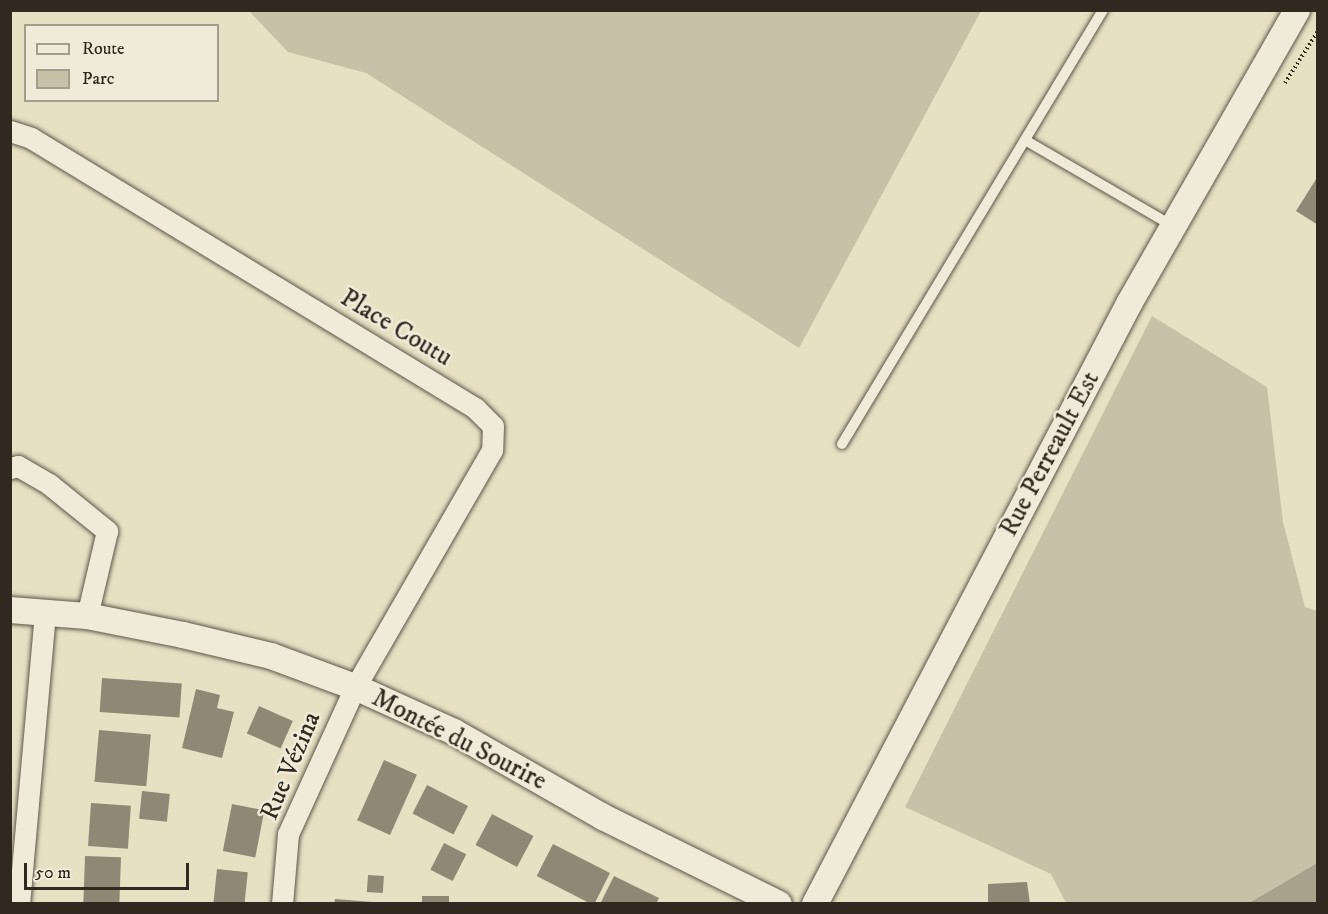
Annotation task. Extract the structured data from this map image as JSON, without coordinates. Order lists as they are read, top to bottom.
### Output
{
  "streets": {
    "street": [
      "Place Coutu",
      "Rue Perreault Est",
      "Montée du Sourire",
      "Rue Vézina"
    ]
  },
  "crossings": [
    ["Place Coutu", "Montée du Sourire"],
    ["Place Coutu", "Rue Vézina"],
    ["Montée du Sourire", "Rue Vézina"]
  ],
  "legend": ["Route", "Parc"],
  "scale_bar": "50 m"
}
